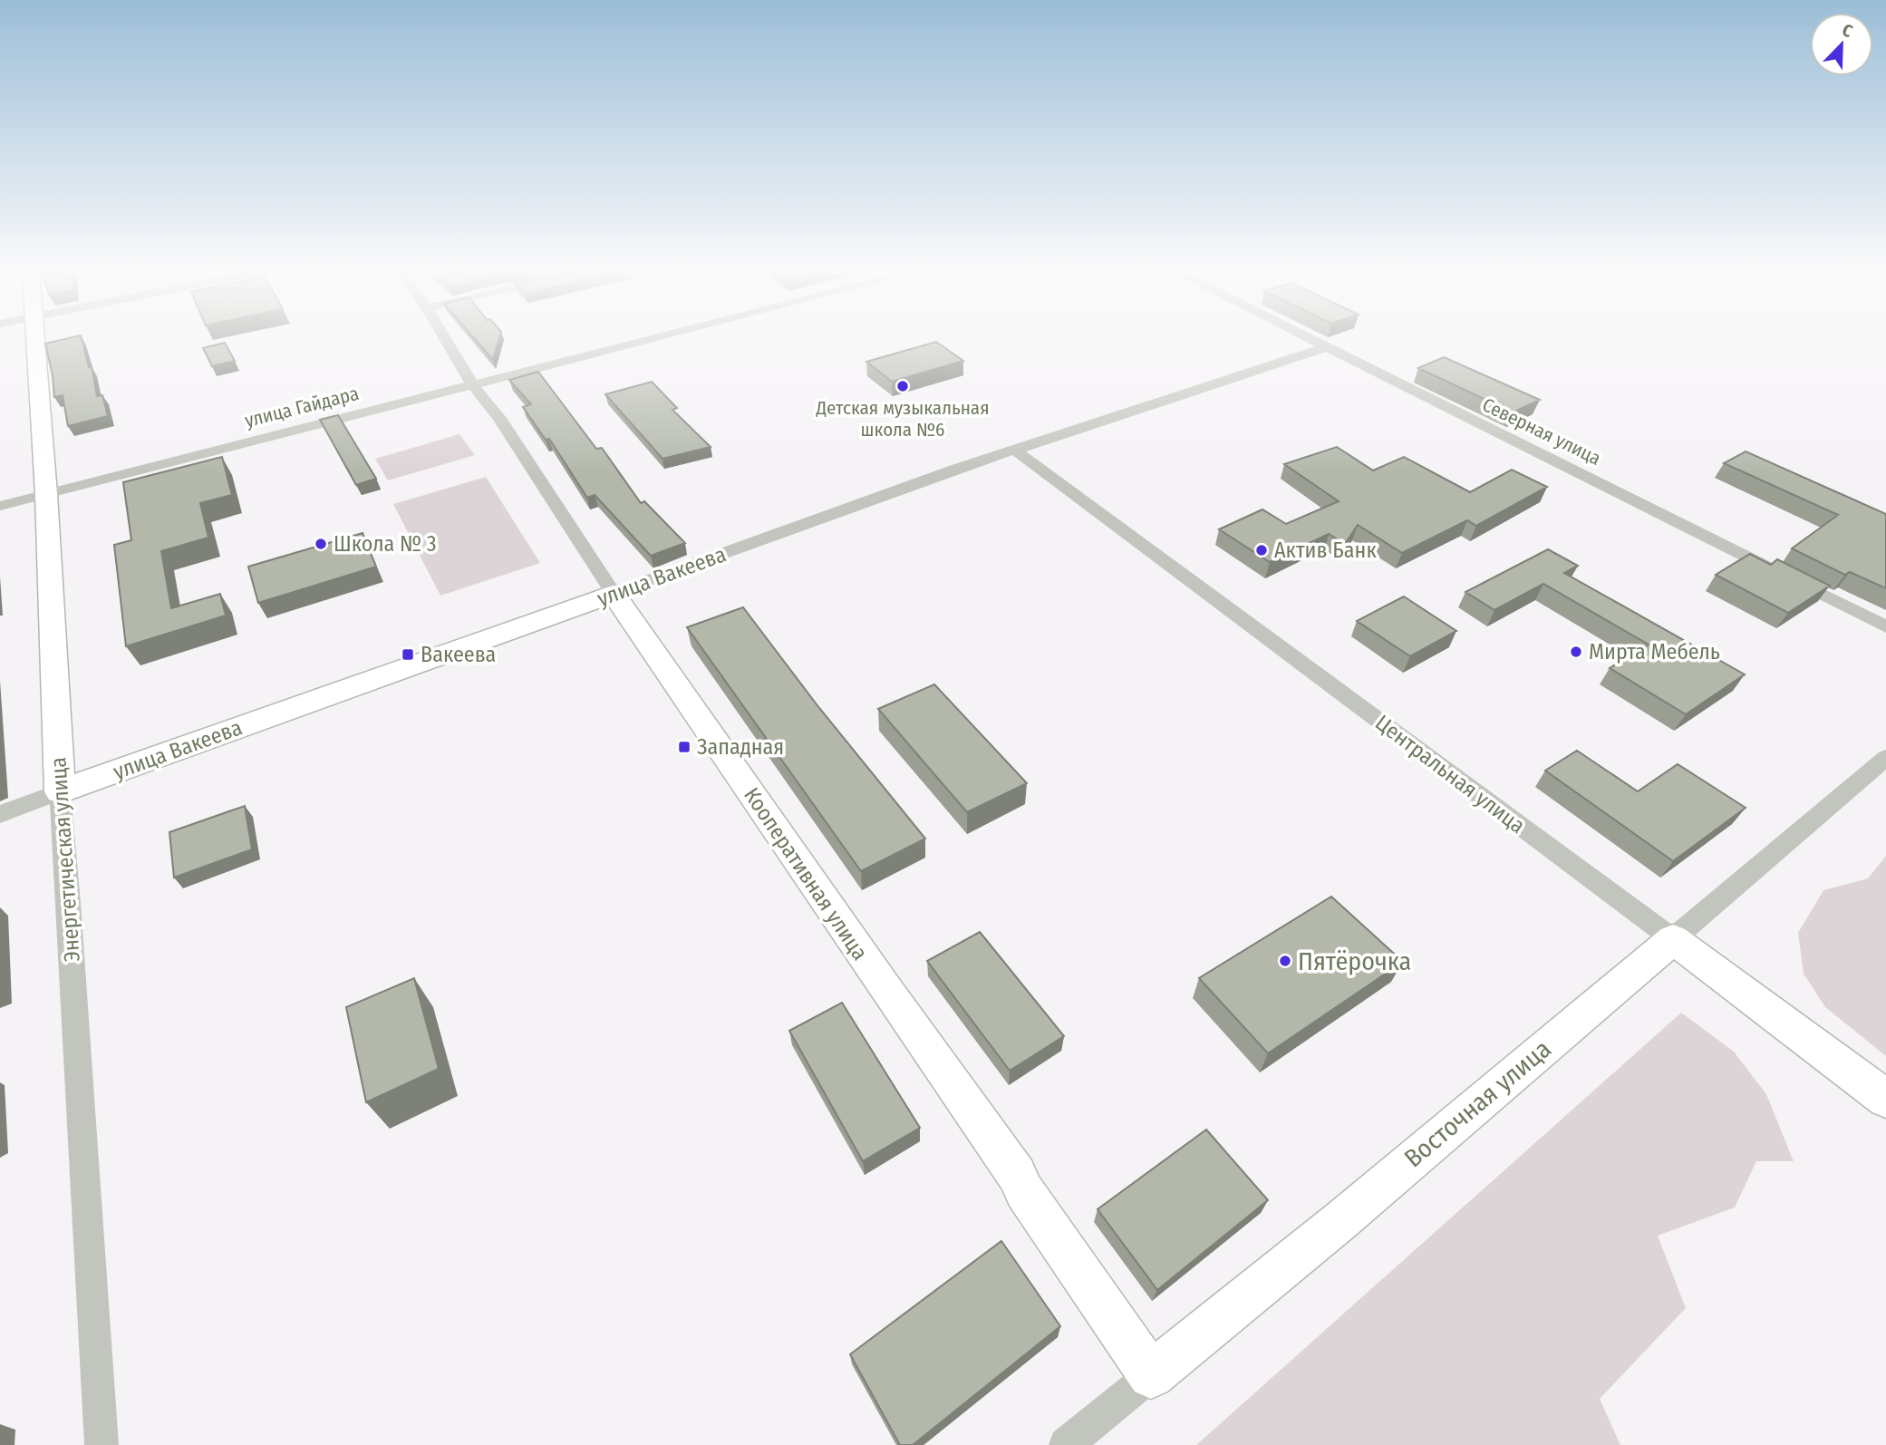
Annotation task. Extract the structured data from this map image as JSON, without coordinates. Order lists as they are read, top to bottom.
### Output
{
  "streets": {
    "street": [
      "улица Гайдара",
      "Северная улица",
      "улица Вакеева",
      "Центральная улица",
      "Энергетическая улица",
      "Кооперативная улица",
      "Восточная улица"
    ]
  },
  "crossings": [
    ["улица Гайдара", "Энергетическая улица"],
    ["улица Гайдара", "Кооперативная улица"],
    ["Северная улица", "улица Вакеева"],
    ["улица Вакеева", "Центральная улица"],
    ["улица Вакеева", "Энергетическая улица"],
    ["улица Вакеева", "Кооперативная улица"],
    ["Центральная улица", "Восточная улица"],
    ["Кооперативная улица", "Восточная улица"]
  ],
  "places": {
    "other": [
      "Детская музыкальная школа №6",
      "Школа № 3",
      "Актив Банк",
      "Мирта Мебель",
      "Пятёрочка"
    ],
    "transit": ["Вакеева", "Западная"]
  },
  "north": "top right"
}
